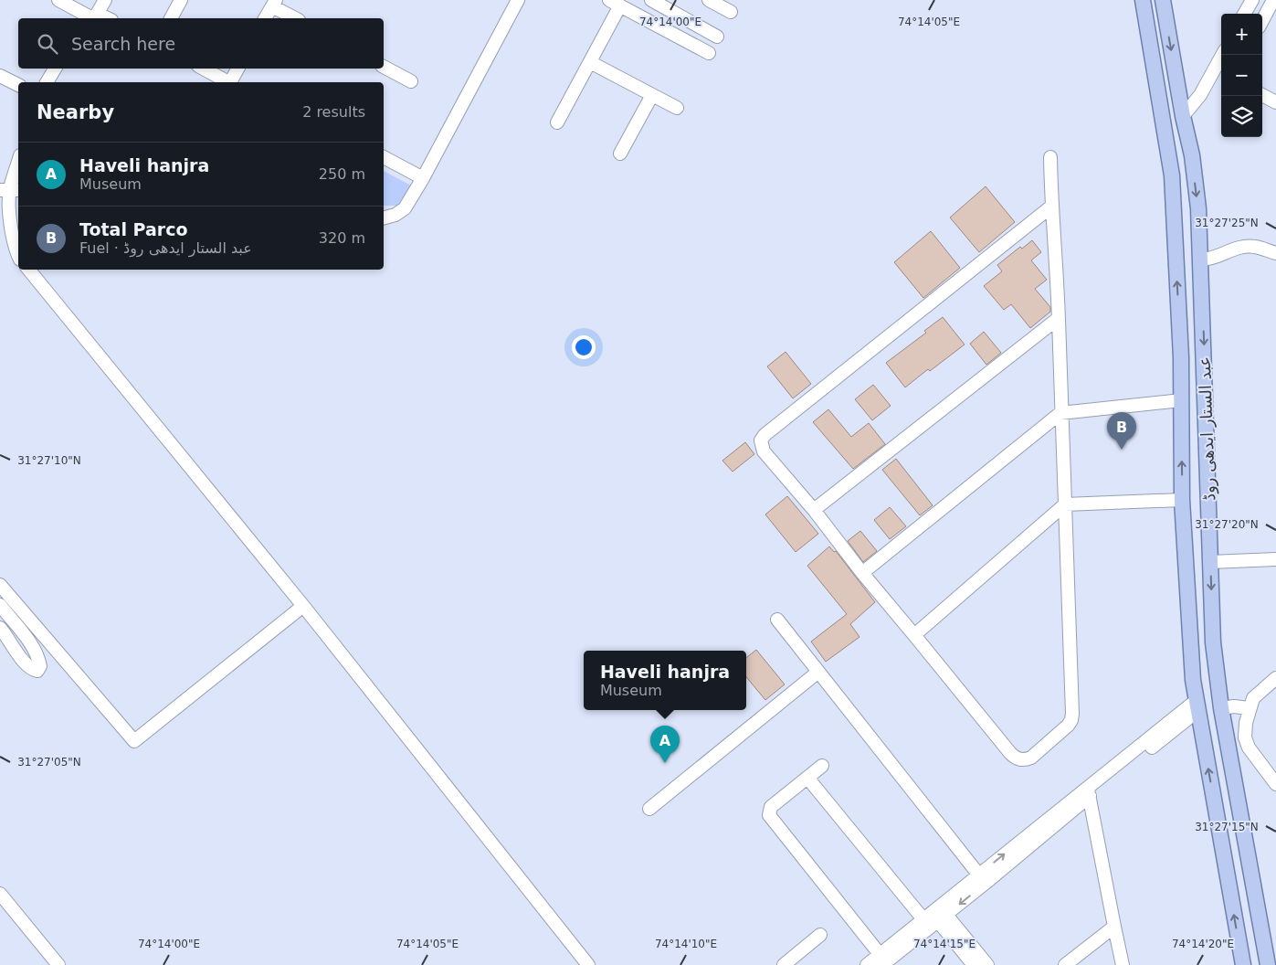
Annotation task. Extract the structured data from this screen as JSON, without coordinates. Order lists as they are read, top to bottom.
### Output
{
  "streets": {
    "main road": ["عبد الستار ایدھی روڈ"]
  },
  "page": {
    "map_buttons": ["+", "−"],
    "search": "Search here",
    "heading": ["Nearby", "2 results"],
    "list": [
      {
        "mark": "A",
        "name": "Haveli hanjra",
        "note": "Museum",
        "value": "250 m"
      },
      {
        "mark": "B",
        "name": "Total Parco",
        "note": "Fuel · عبد الستار ایدھی روڈ",
        "value": "320 m"
      }
    ],
    "pins": ["B", "A"],
    "popup": ["Haveli hanjra", "Museum"]
  },
  "coordinates": [
    "74°14'00\"E",
    "74°14'05\"E",
    "31°27'25\"N",
    "31°27'10\"N",
    "31°27'20\"N",
    "31°27'05\"N",
    "31°27'15\"N",
    "74°14'10\"E",
    "74°14'15\"E",
    "74°14'20\"E"
  ]
}
